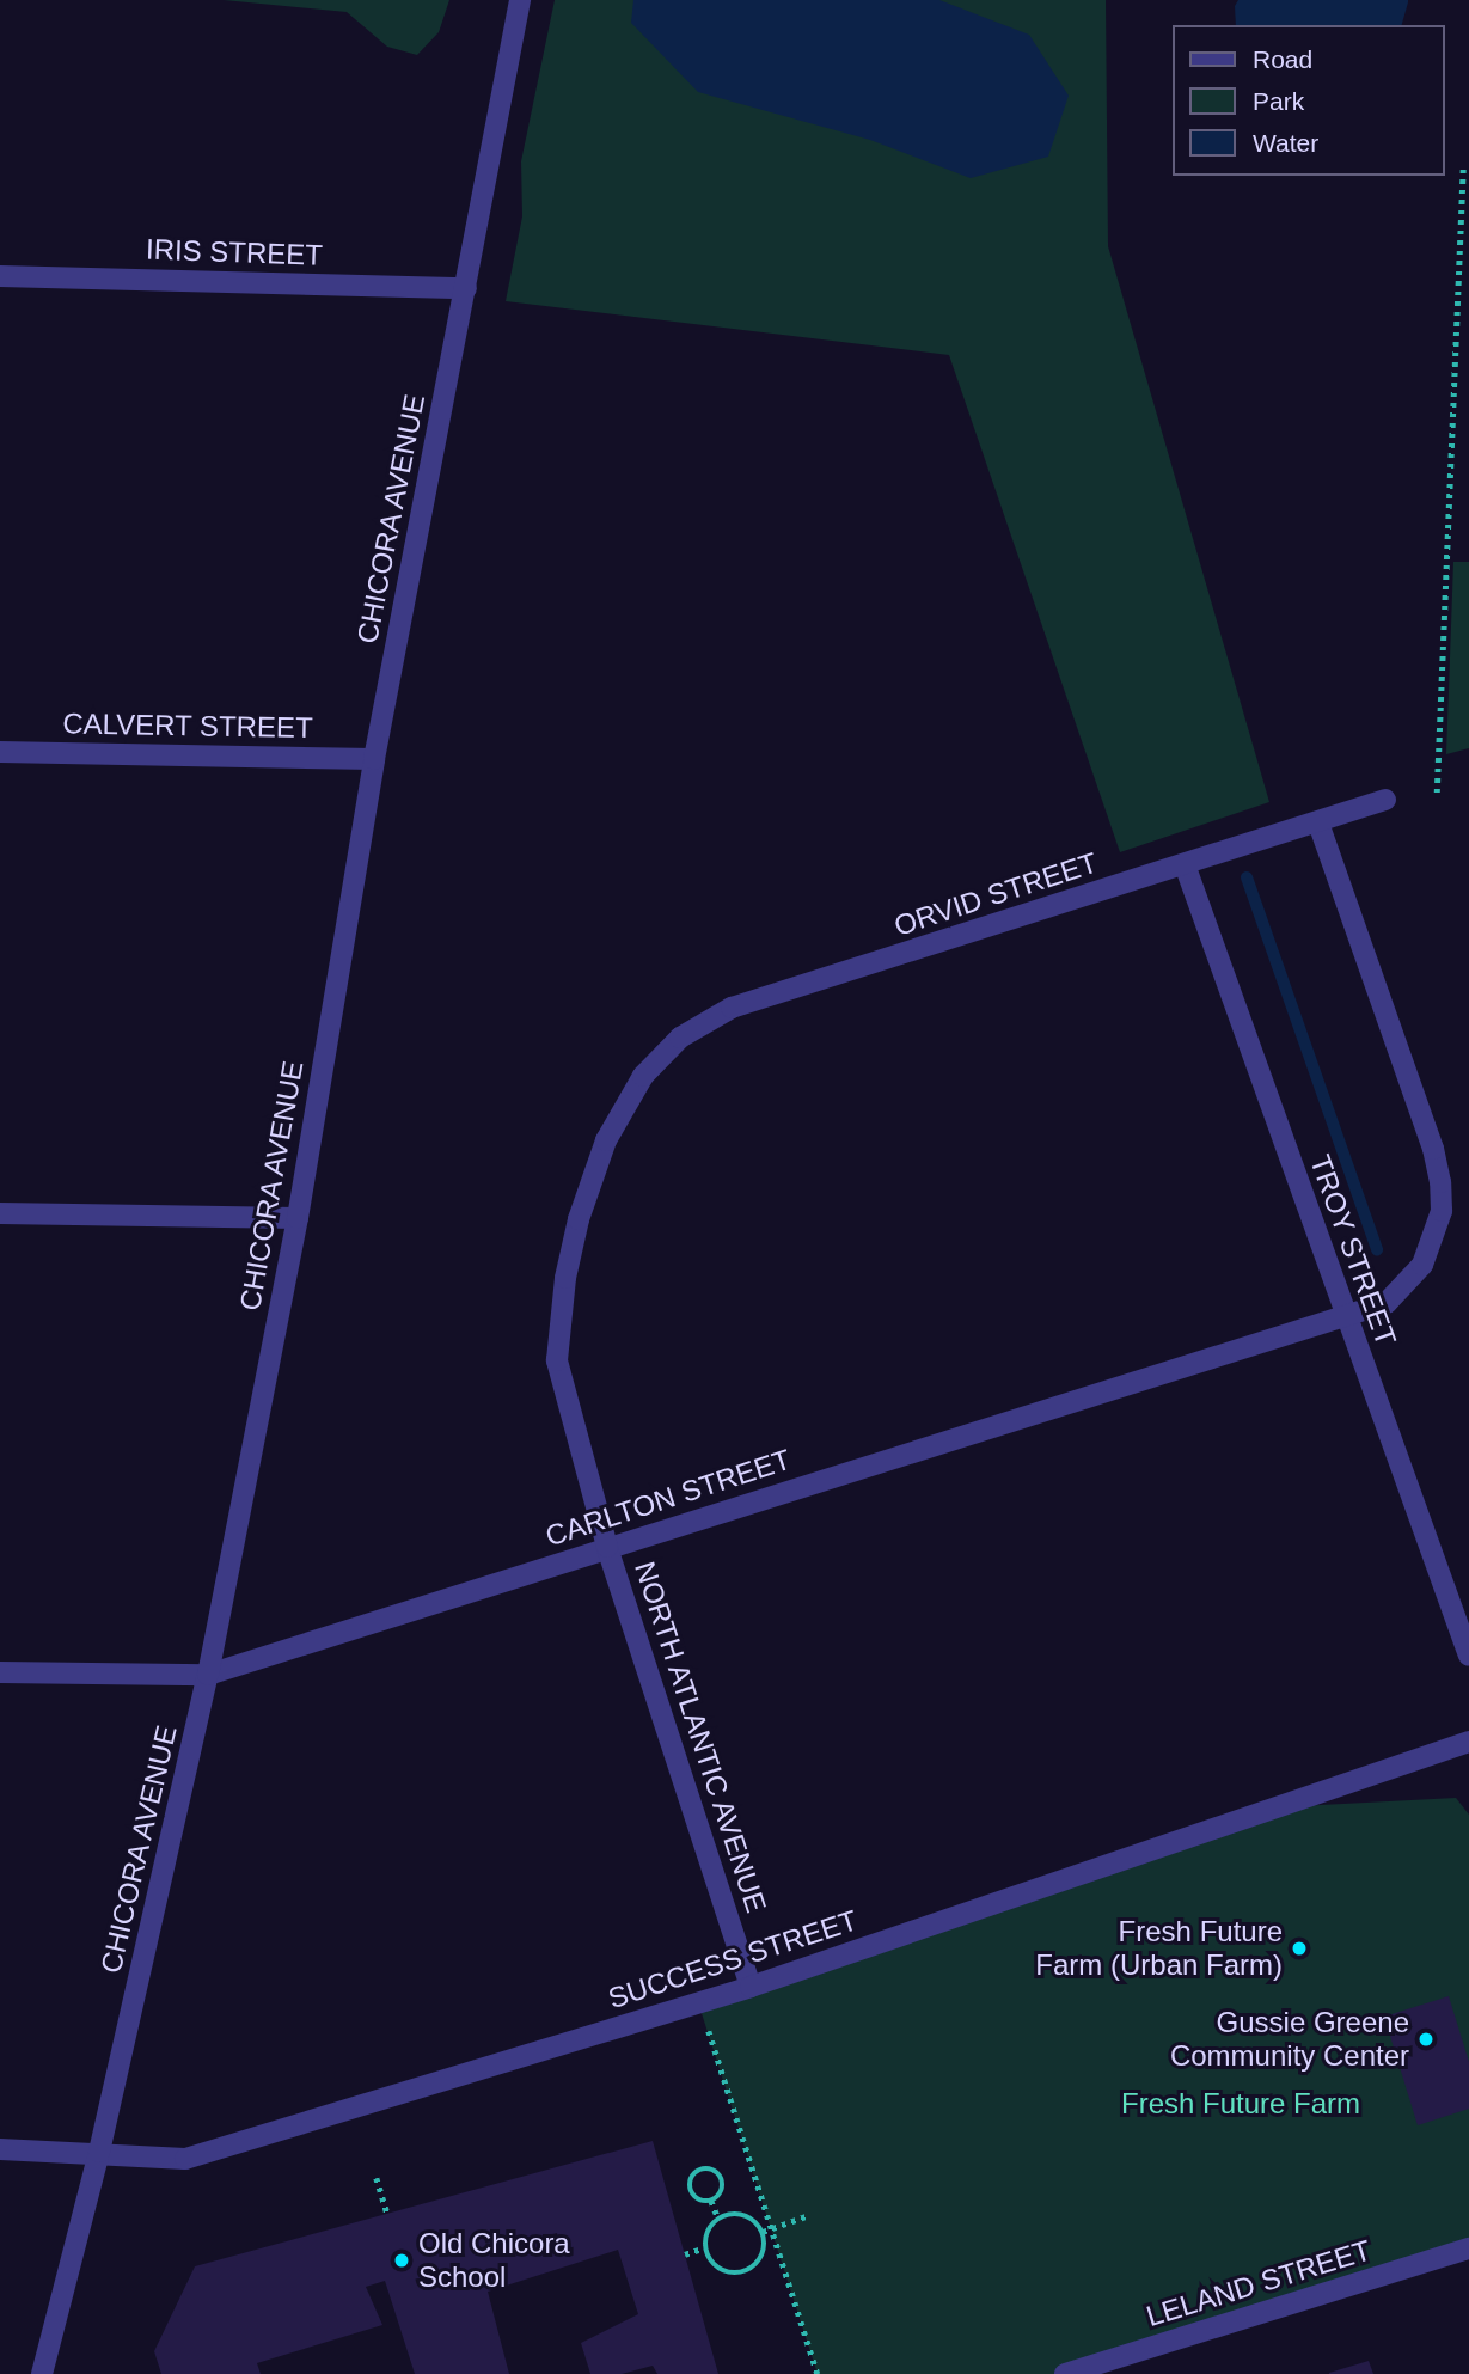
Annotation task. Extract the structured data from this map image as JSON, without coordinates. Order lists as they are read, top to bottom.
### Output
{
  "streets": {
    "street": [
      "IRIS STREET",
      "CHICORA AVENUE",
      "CALVERT STREET",
      "ORVID STREET",
      "TROY STREET",
      "CARLTON STREET",
      "NORTH ATLANTIC AVENUE",
      "SUCCESS STREET",
      "LELAND STREET"
    ]
  },
  "crossings": [
    ["IRIS STREET", "CHICORA AVENUE"],
    ["CHICORA AVENUE", "CALVERT STREET"],
    ["CHICORA AVENUE", "CARLTON STREET"],
    ["CHICORA AVENUE", "SUCCESS STREET"],
    ["ORVID STREET", "TROY STREET"],
    ["ORVID STREET", "CARLTON STREET"],
    ["ORVID STREET", "NORTH ATLANTIC AVENUE"],
    ["TROY STREET", "CARLTON STREET"],
    ["CARLTON STREET", "NORTH ATLANTIC AVENUE"],
    ["NORTH ATLANTIC AVENUE", "SUCCESS STREET"]
  ],
  "parks": ["Fresh Future Farm"],
  "places": ["Fresh Future Farm (Urban Farm)", "Gussie Greene Community Center", "Old Chicora School"],
  "legend": ["Road", "Park", "Water"]
}
